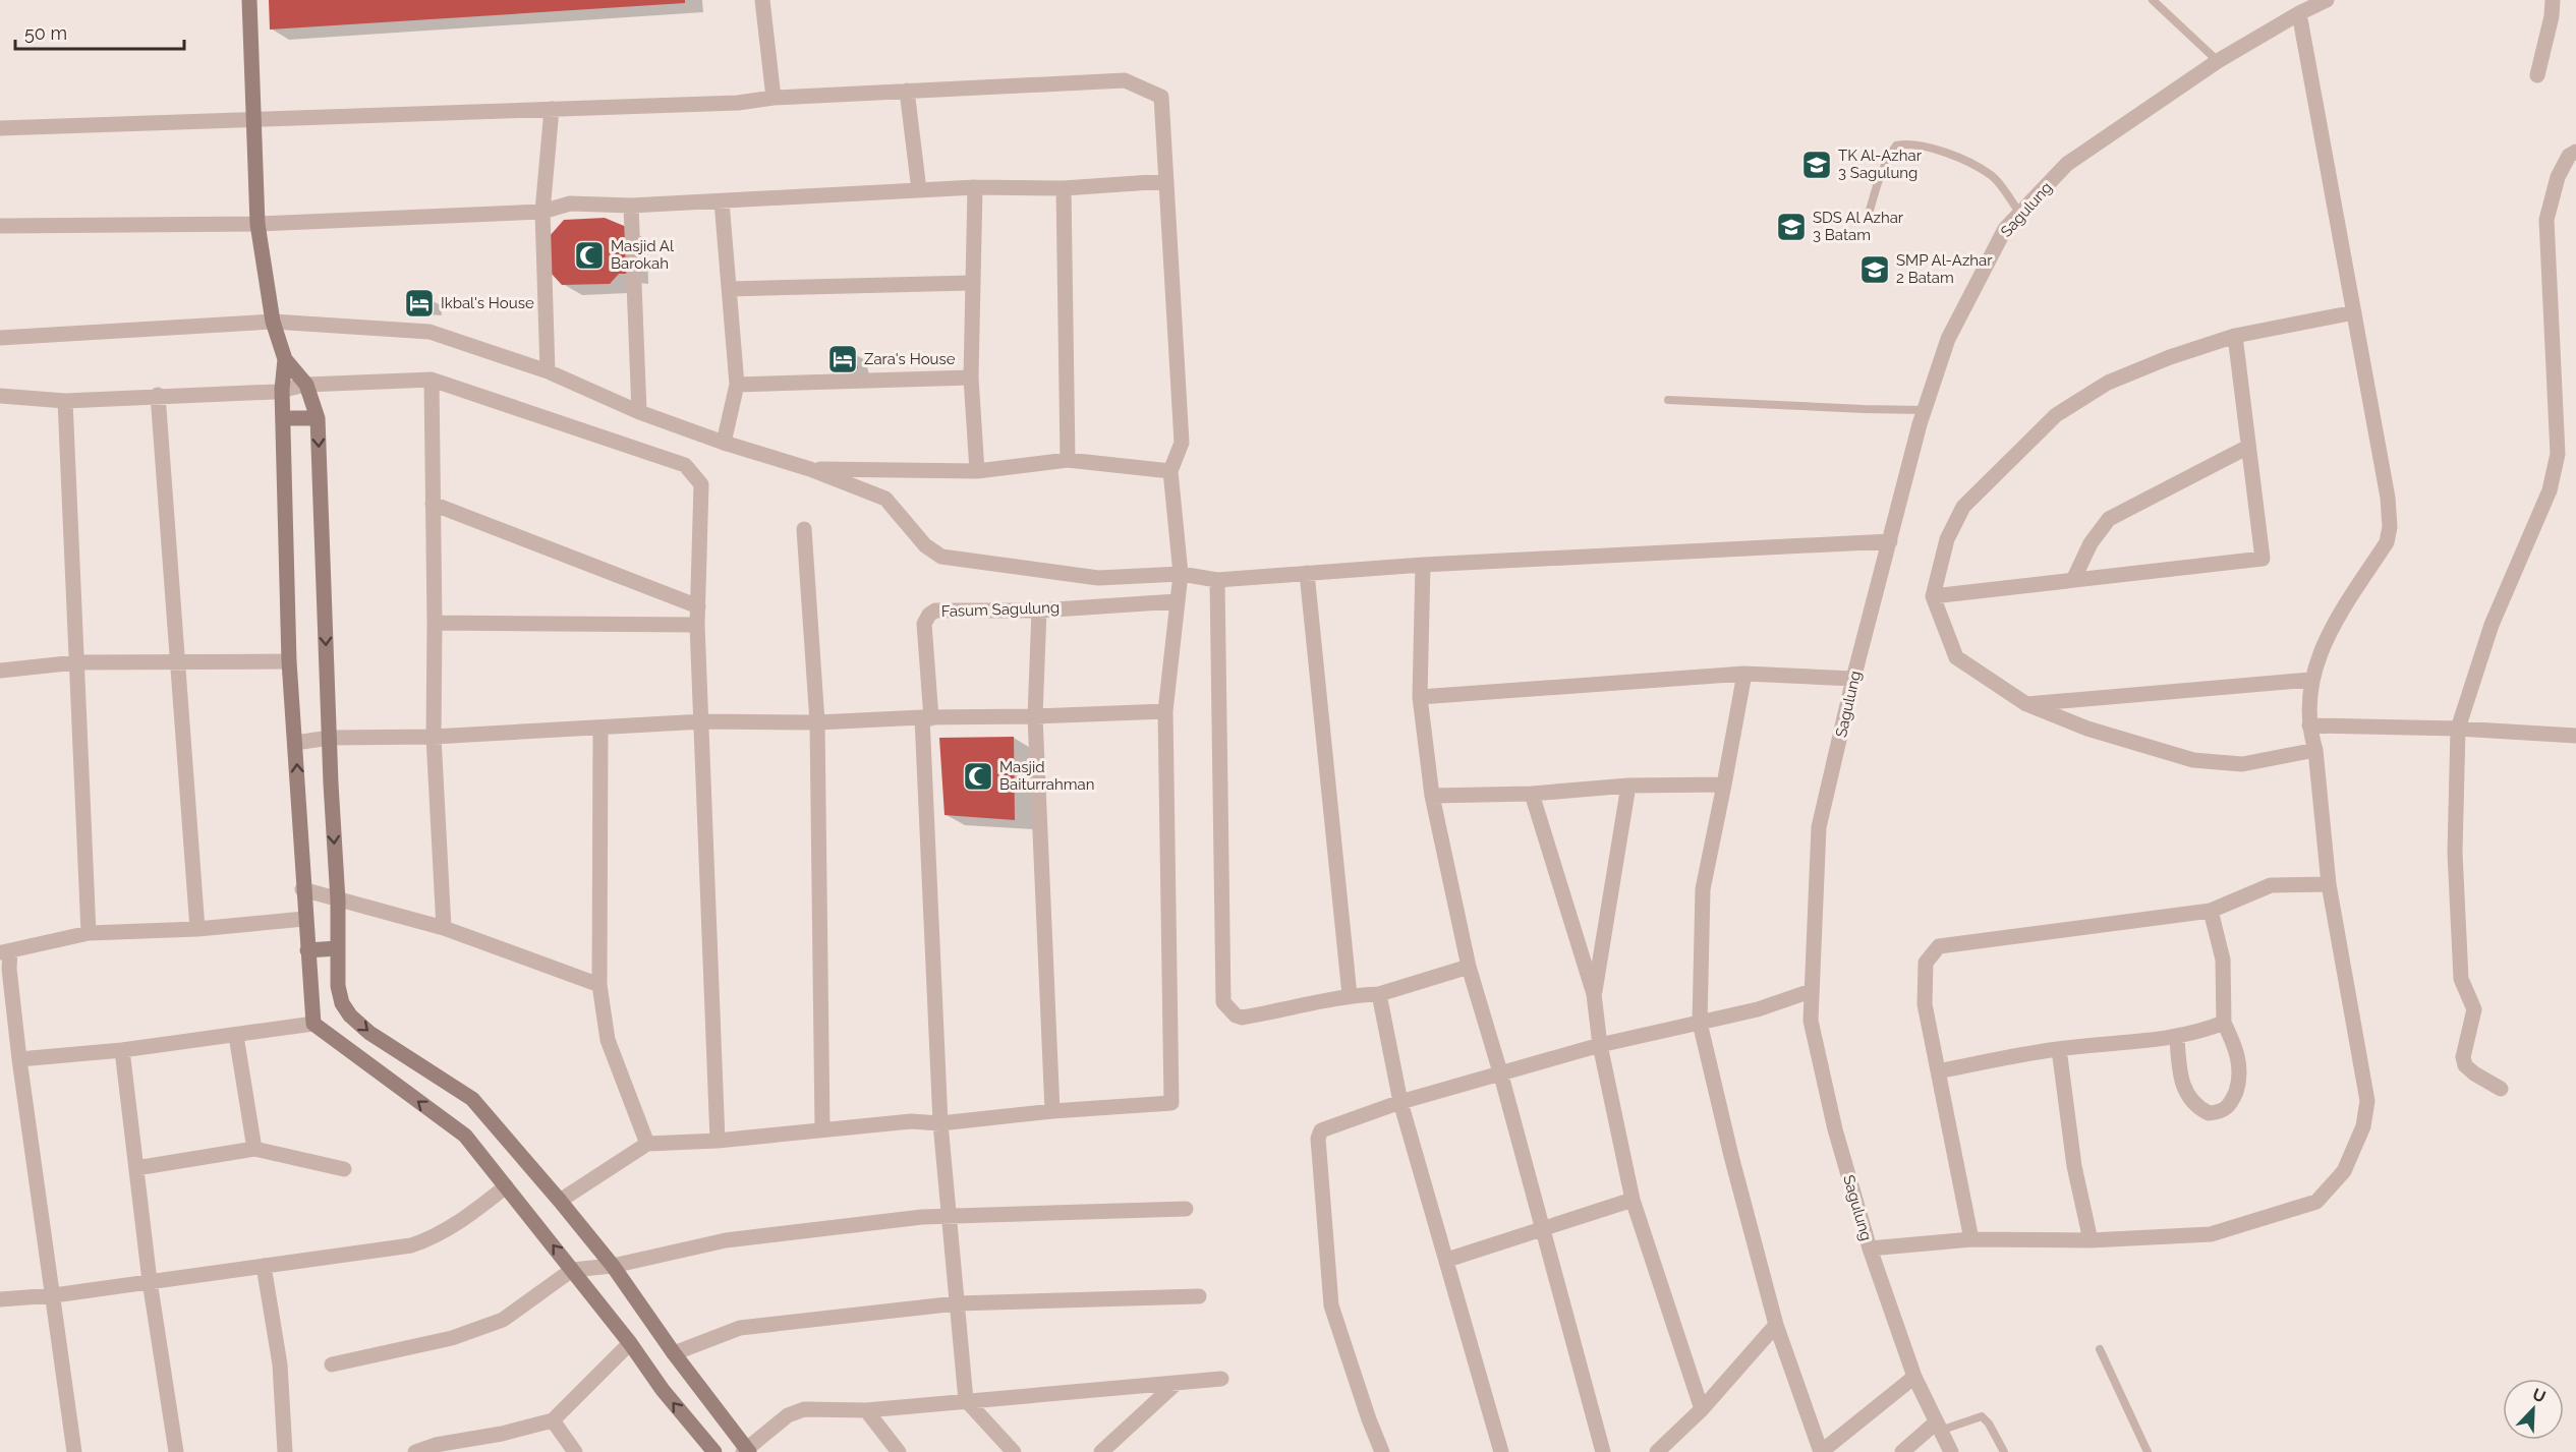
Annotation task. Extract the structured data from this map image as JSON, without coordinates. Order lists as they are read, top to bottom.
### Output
{
  "streets": {
    "street": ["Sagulung", "Fasum Sagulung"]
  },
  "places": {
    "school or university": ["TK Al-Azhar 3 Sagulung", "SDS Al Azhar 3 Batam", "SMP Al-Azhar 2 Batam"],
    "mosque": ["Masjid Al Barokah", "Masjid Baiturrahman"],
    "hotel": ["Ikbal's House", "Zara's House"]
  },
  "scale_bar": "50 m",
  "north": "top right"
}
